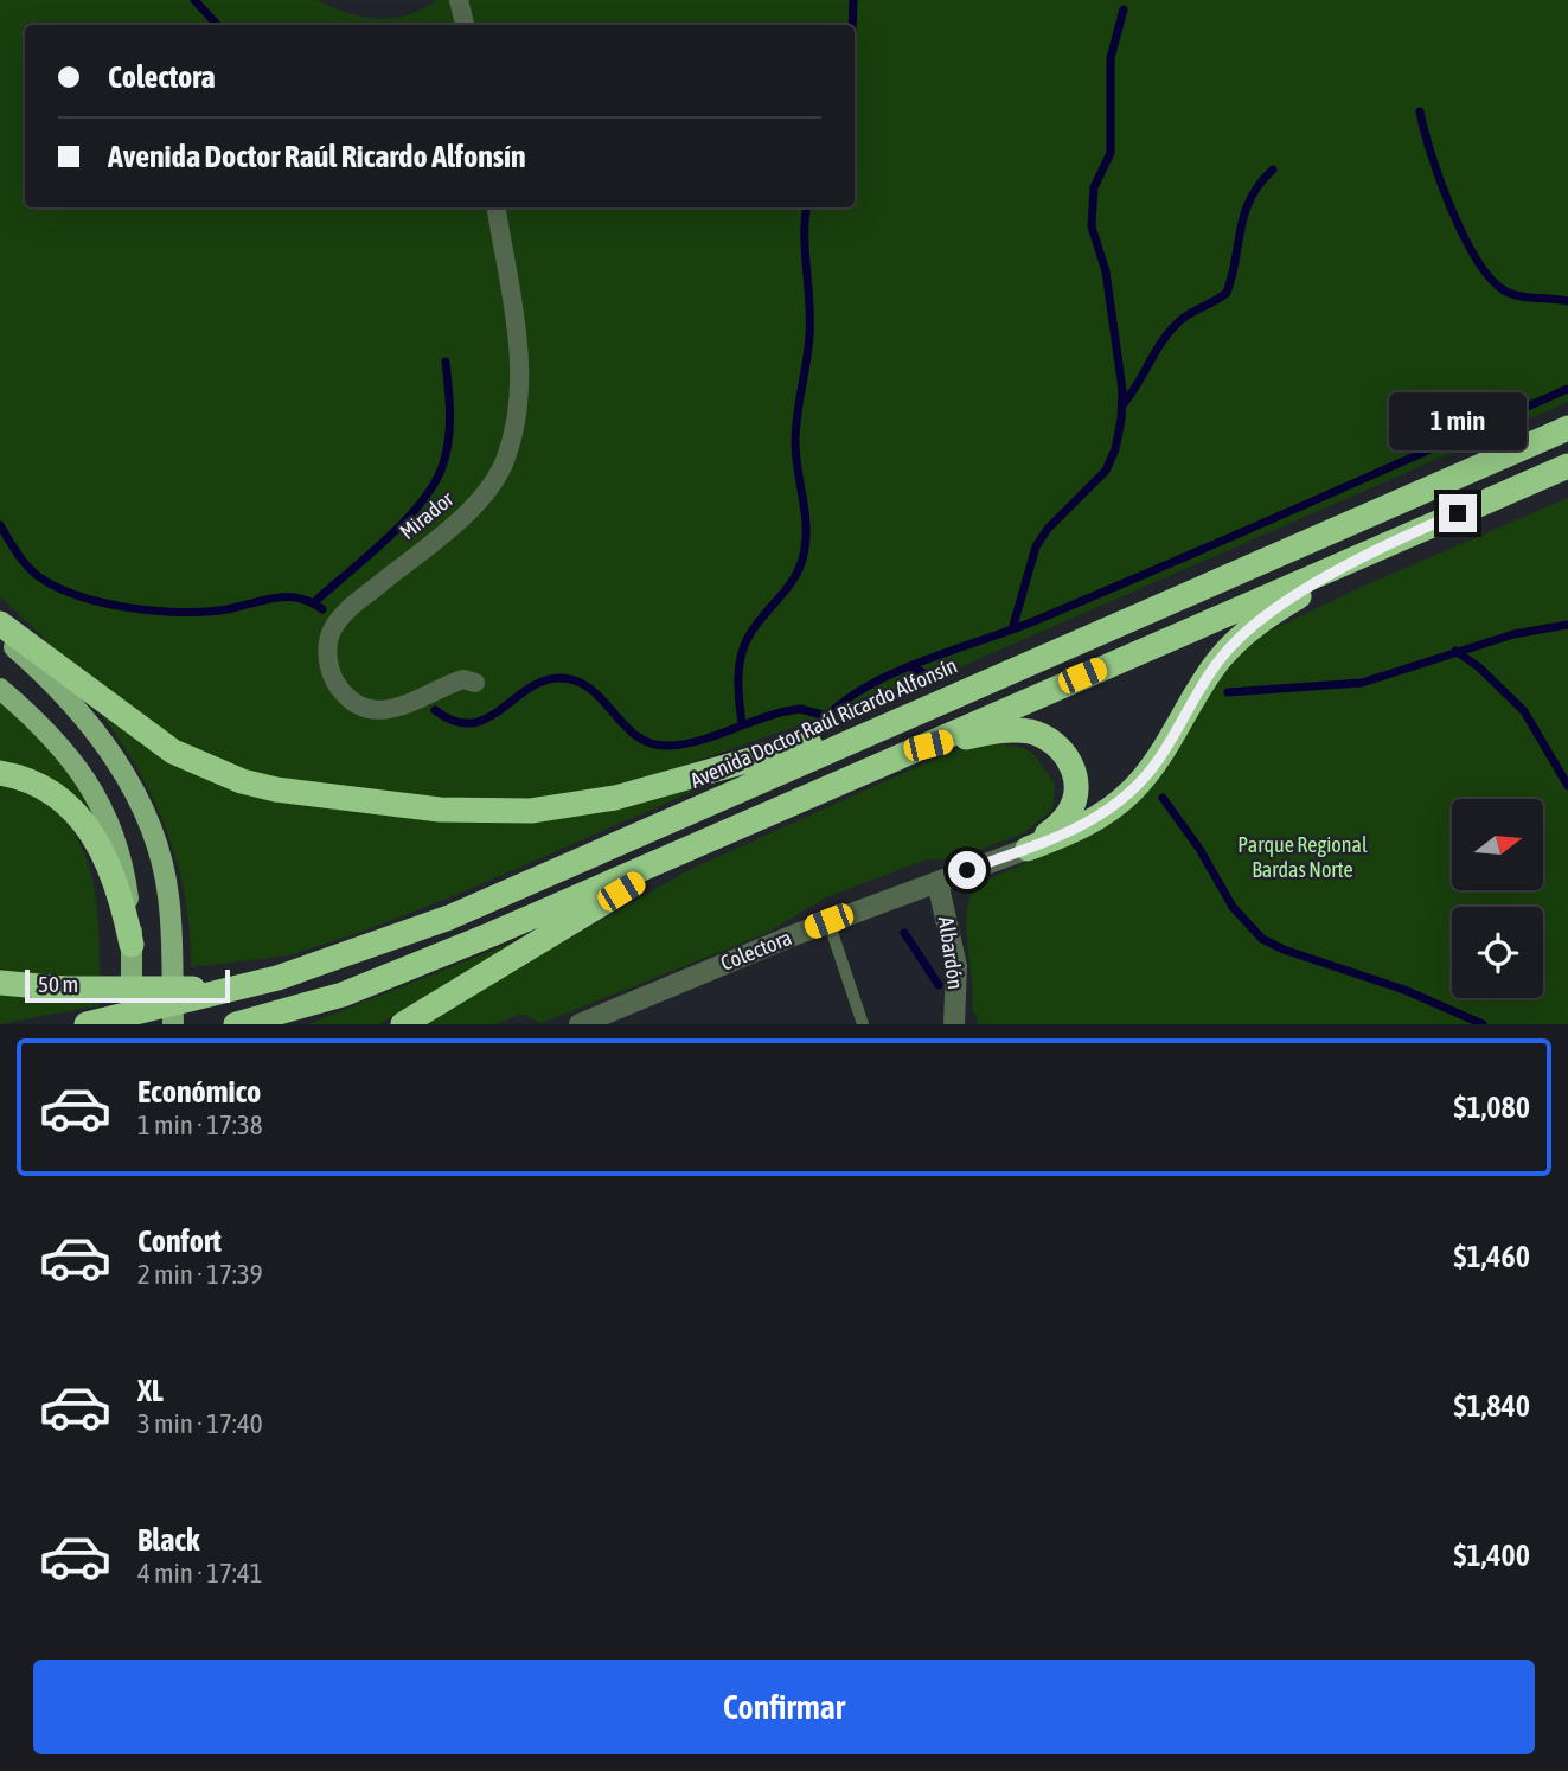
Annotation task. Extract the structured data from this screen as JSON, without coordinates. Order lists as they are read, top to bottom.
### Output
{
  "streets": {
    "highway": ["Avenida Doctor Raúl Ricardo Alfonsín"],
    "street": ["Mirador", "Colectora", "Albardón"]
  },
  "crossings": [
    ["Colectora", "Albardón"]
  ],
  "parks": ["Parque Regional Bardas Norte"],
  "scale_bar": "50 m",
  "north": "right",
  "page": {
    "banner": ["Colectora", "Avenida Doctor Raúl Ricardo Alfonsín"],
    "bubble": "1 min",
    "scale": "50 m",
    "list": [
      {
        "name": "Económico",
        "note": "1 min · 17:38",
        "value": "$1,080"
      },
      {
        "name": "Confort",
        "note": "2 min · 17:39",
        "value": "$1,460"
      },
      {
        "name": "XL",
        "note": "3 min · 17:40",
        "value": "$1,840"
      },
      {
        "name": "Black",
        "note": "4 min · 17:41",
        "value": "$1,400"
      }
    ],
    "buttons": "Confirmar"
  }
}
